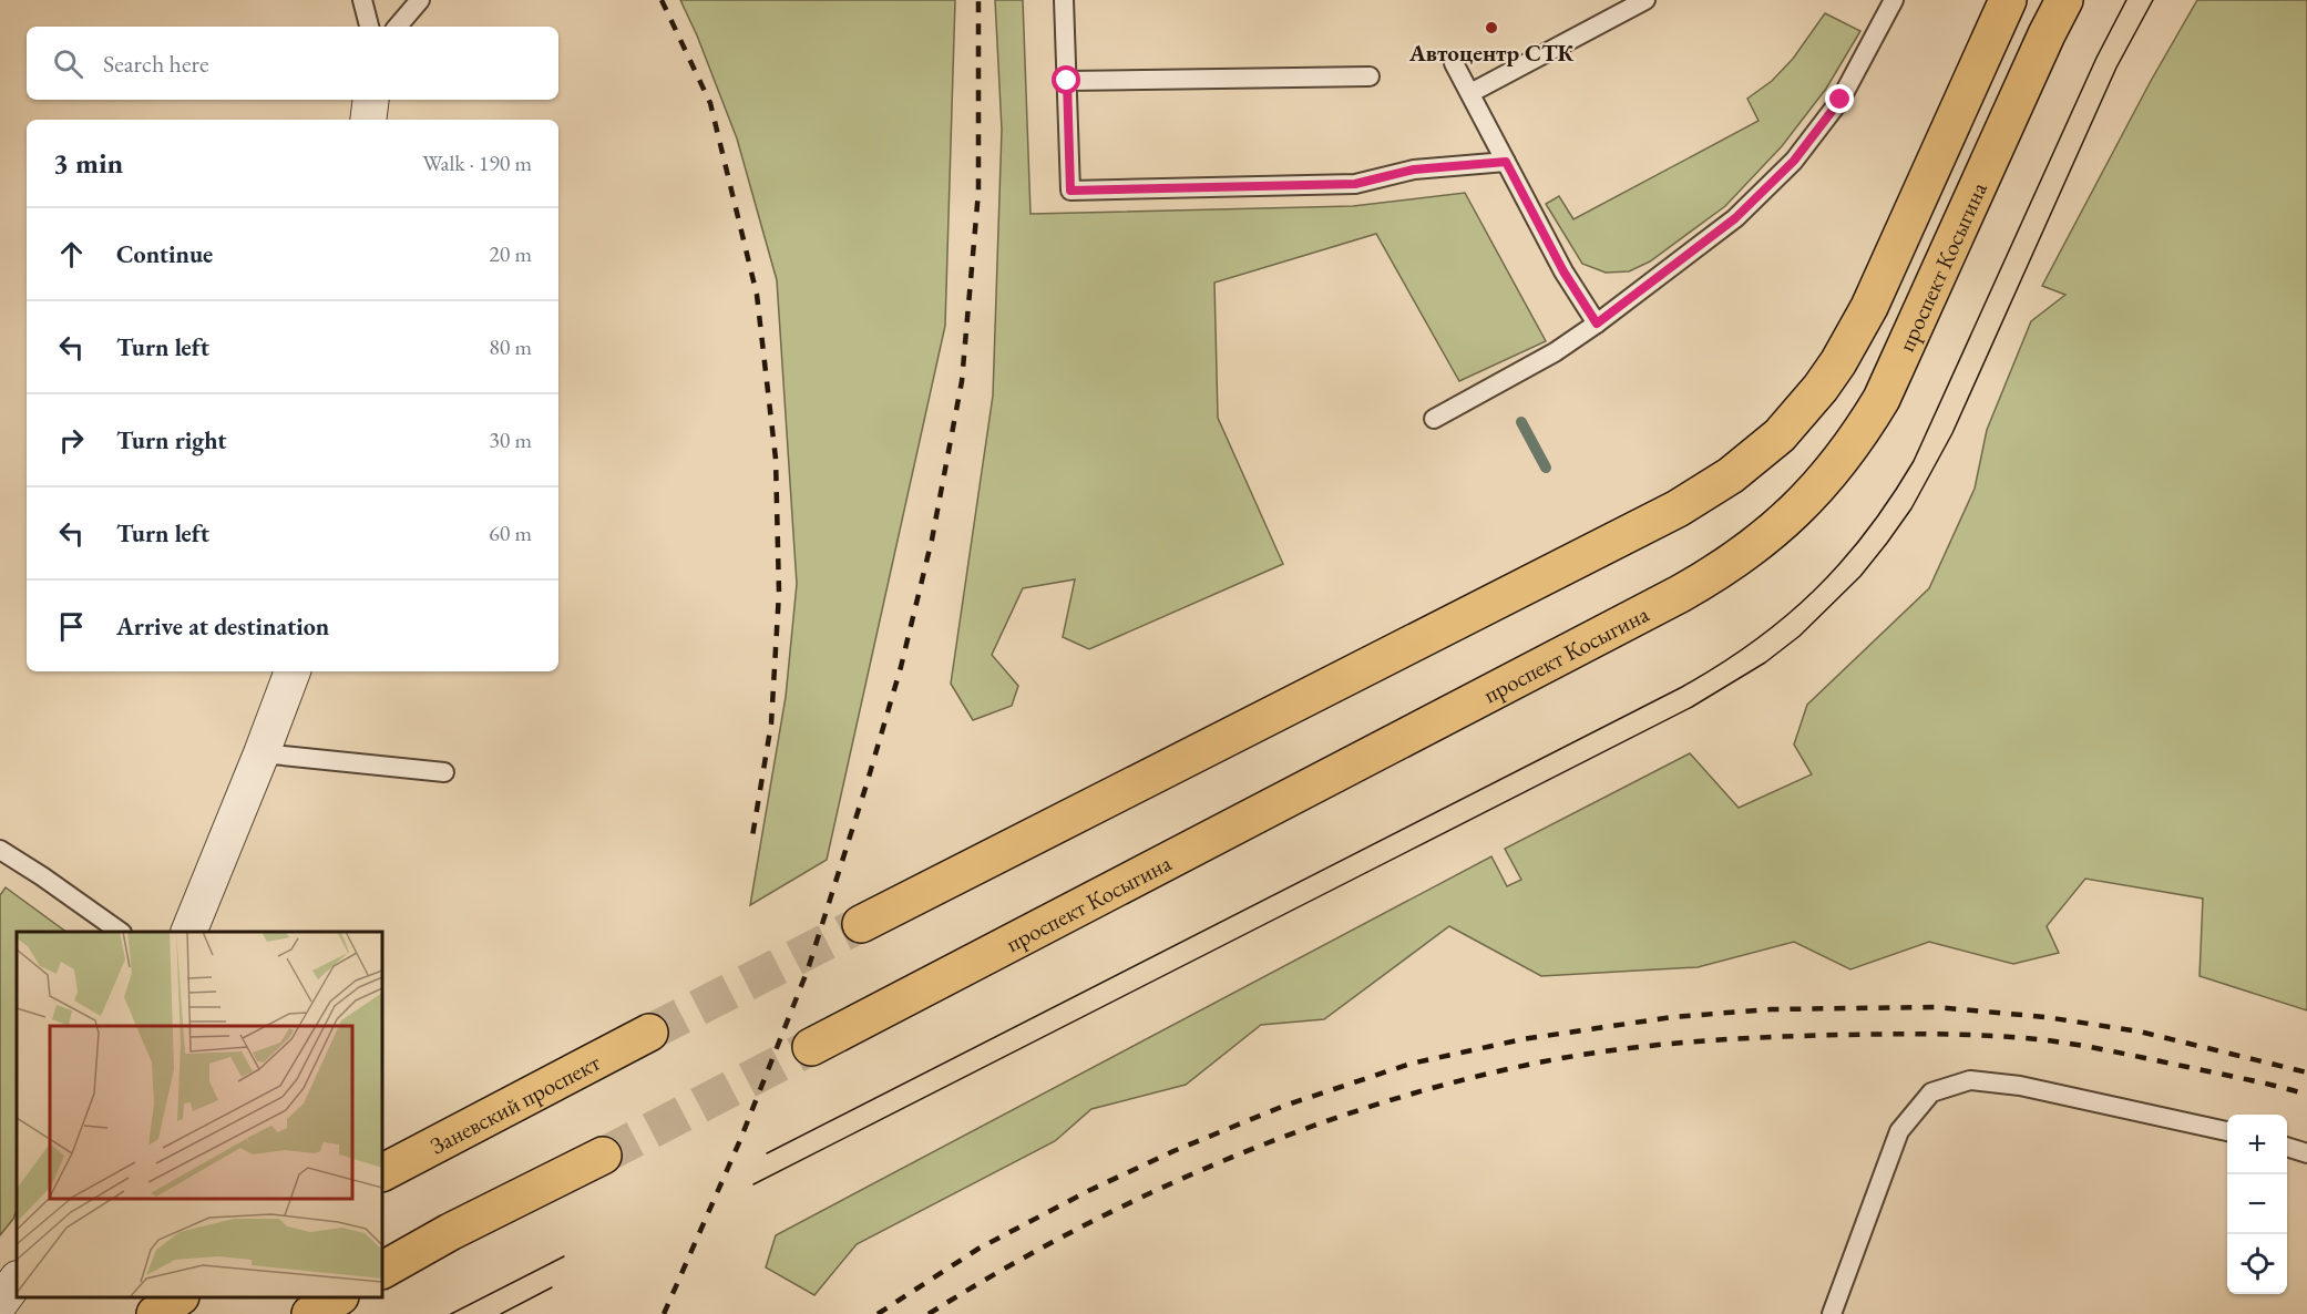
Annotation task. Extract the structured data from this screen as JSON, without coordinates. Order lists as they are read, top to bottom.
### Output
{
  "streets": {
    "main road": ["проспект Косыгина", "Заневский проспект"]
  },
  "places": ["Автоцентр СТК"],
  "page": {
    "search": "Search here",
    "heading": ["3 min", "Walk · 190 m"],
    "list": [
      ["Continue", "20 m"],
      ["Turn left", "80 m"],
      ["Turn right", "30 m"],
      ["Turn left", "60 m"],
      "Arrive at destination"
    ],
    "map_buttons": ["+", "−"]
  }
}
